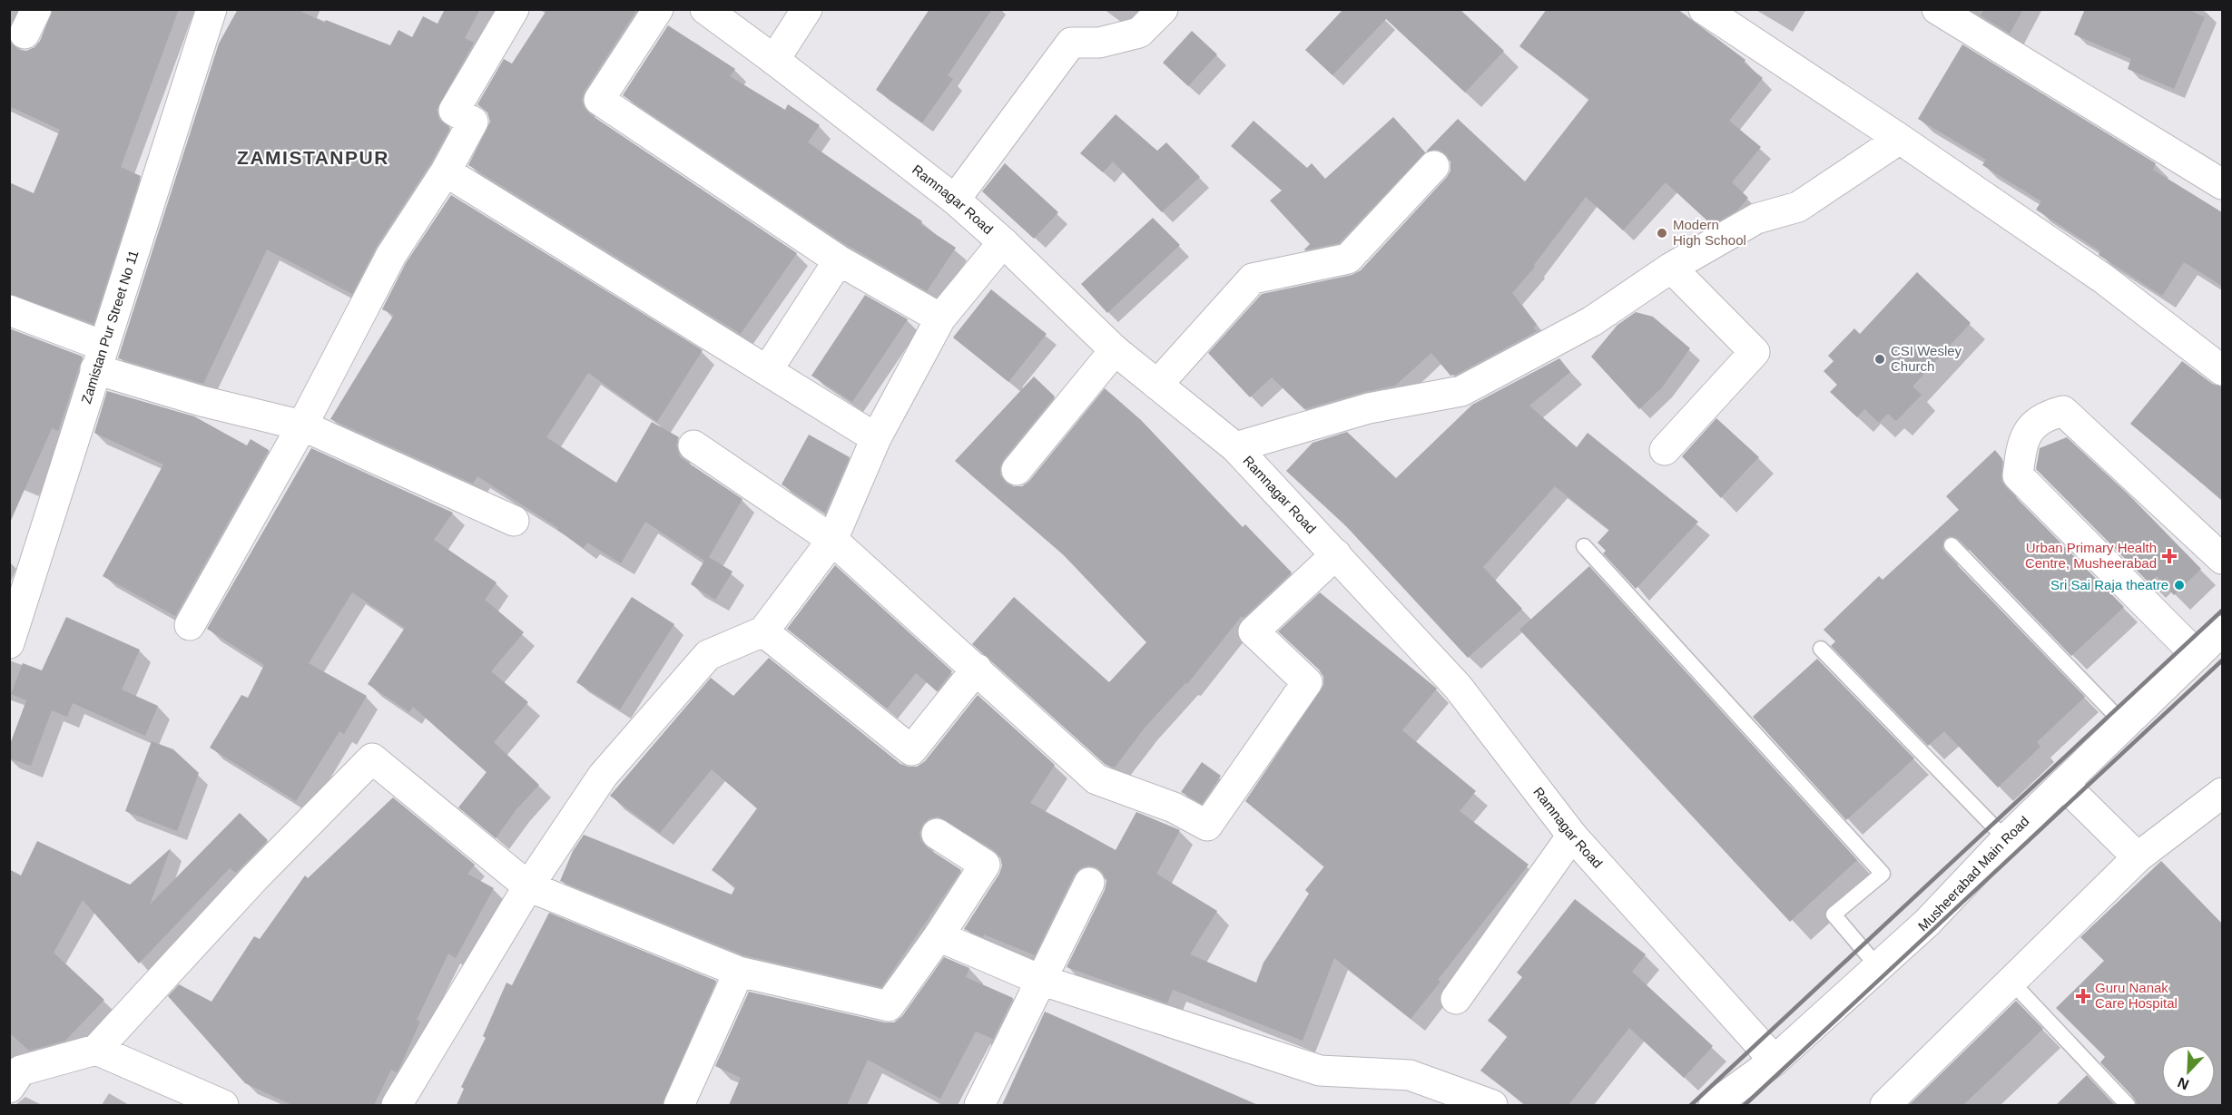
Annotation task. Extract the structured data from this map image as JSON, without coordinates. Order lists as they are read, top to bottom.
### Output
{
  "streets": {
    "street": ["Ramnagar Road", "Zamistan Pur Street No 11", "Musheerabad Main Road"]
  },
  "crossings": [
    ["Ramnagar Road", "Musheerabad Main Road"]
  ],
  "districts": ["ZAMISTANPUR"],
  "places": {
    "other": ["Modern High School", "CSI Wesley Church", "Sri Sai Raja theatre"],
    "health": ["Urban Primary Health Centre, Musheerabad", "Guru Nanak Care Hospital"]
  },
  "north": "bottom left"
}
